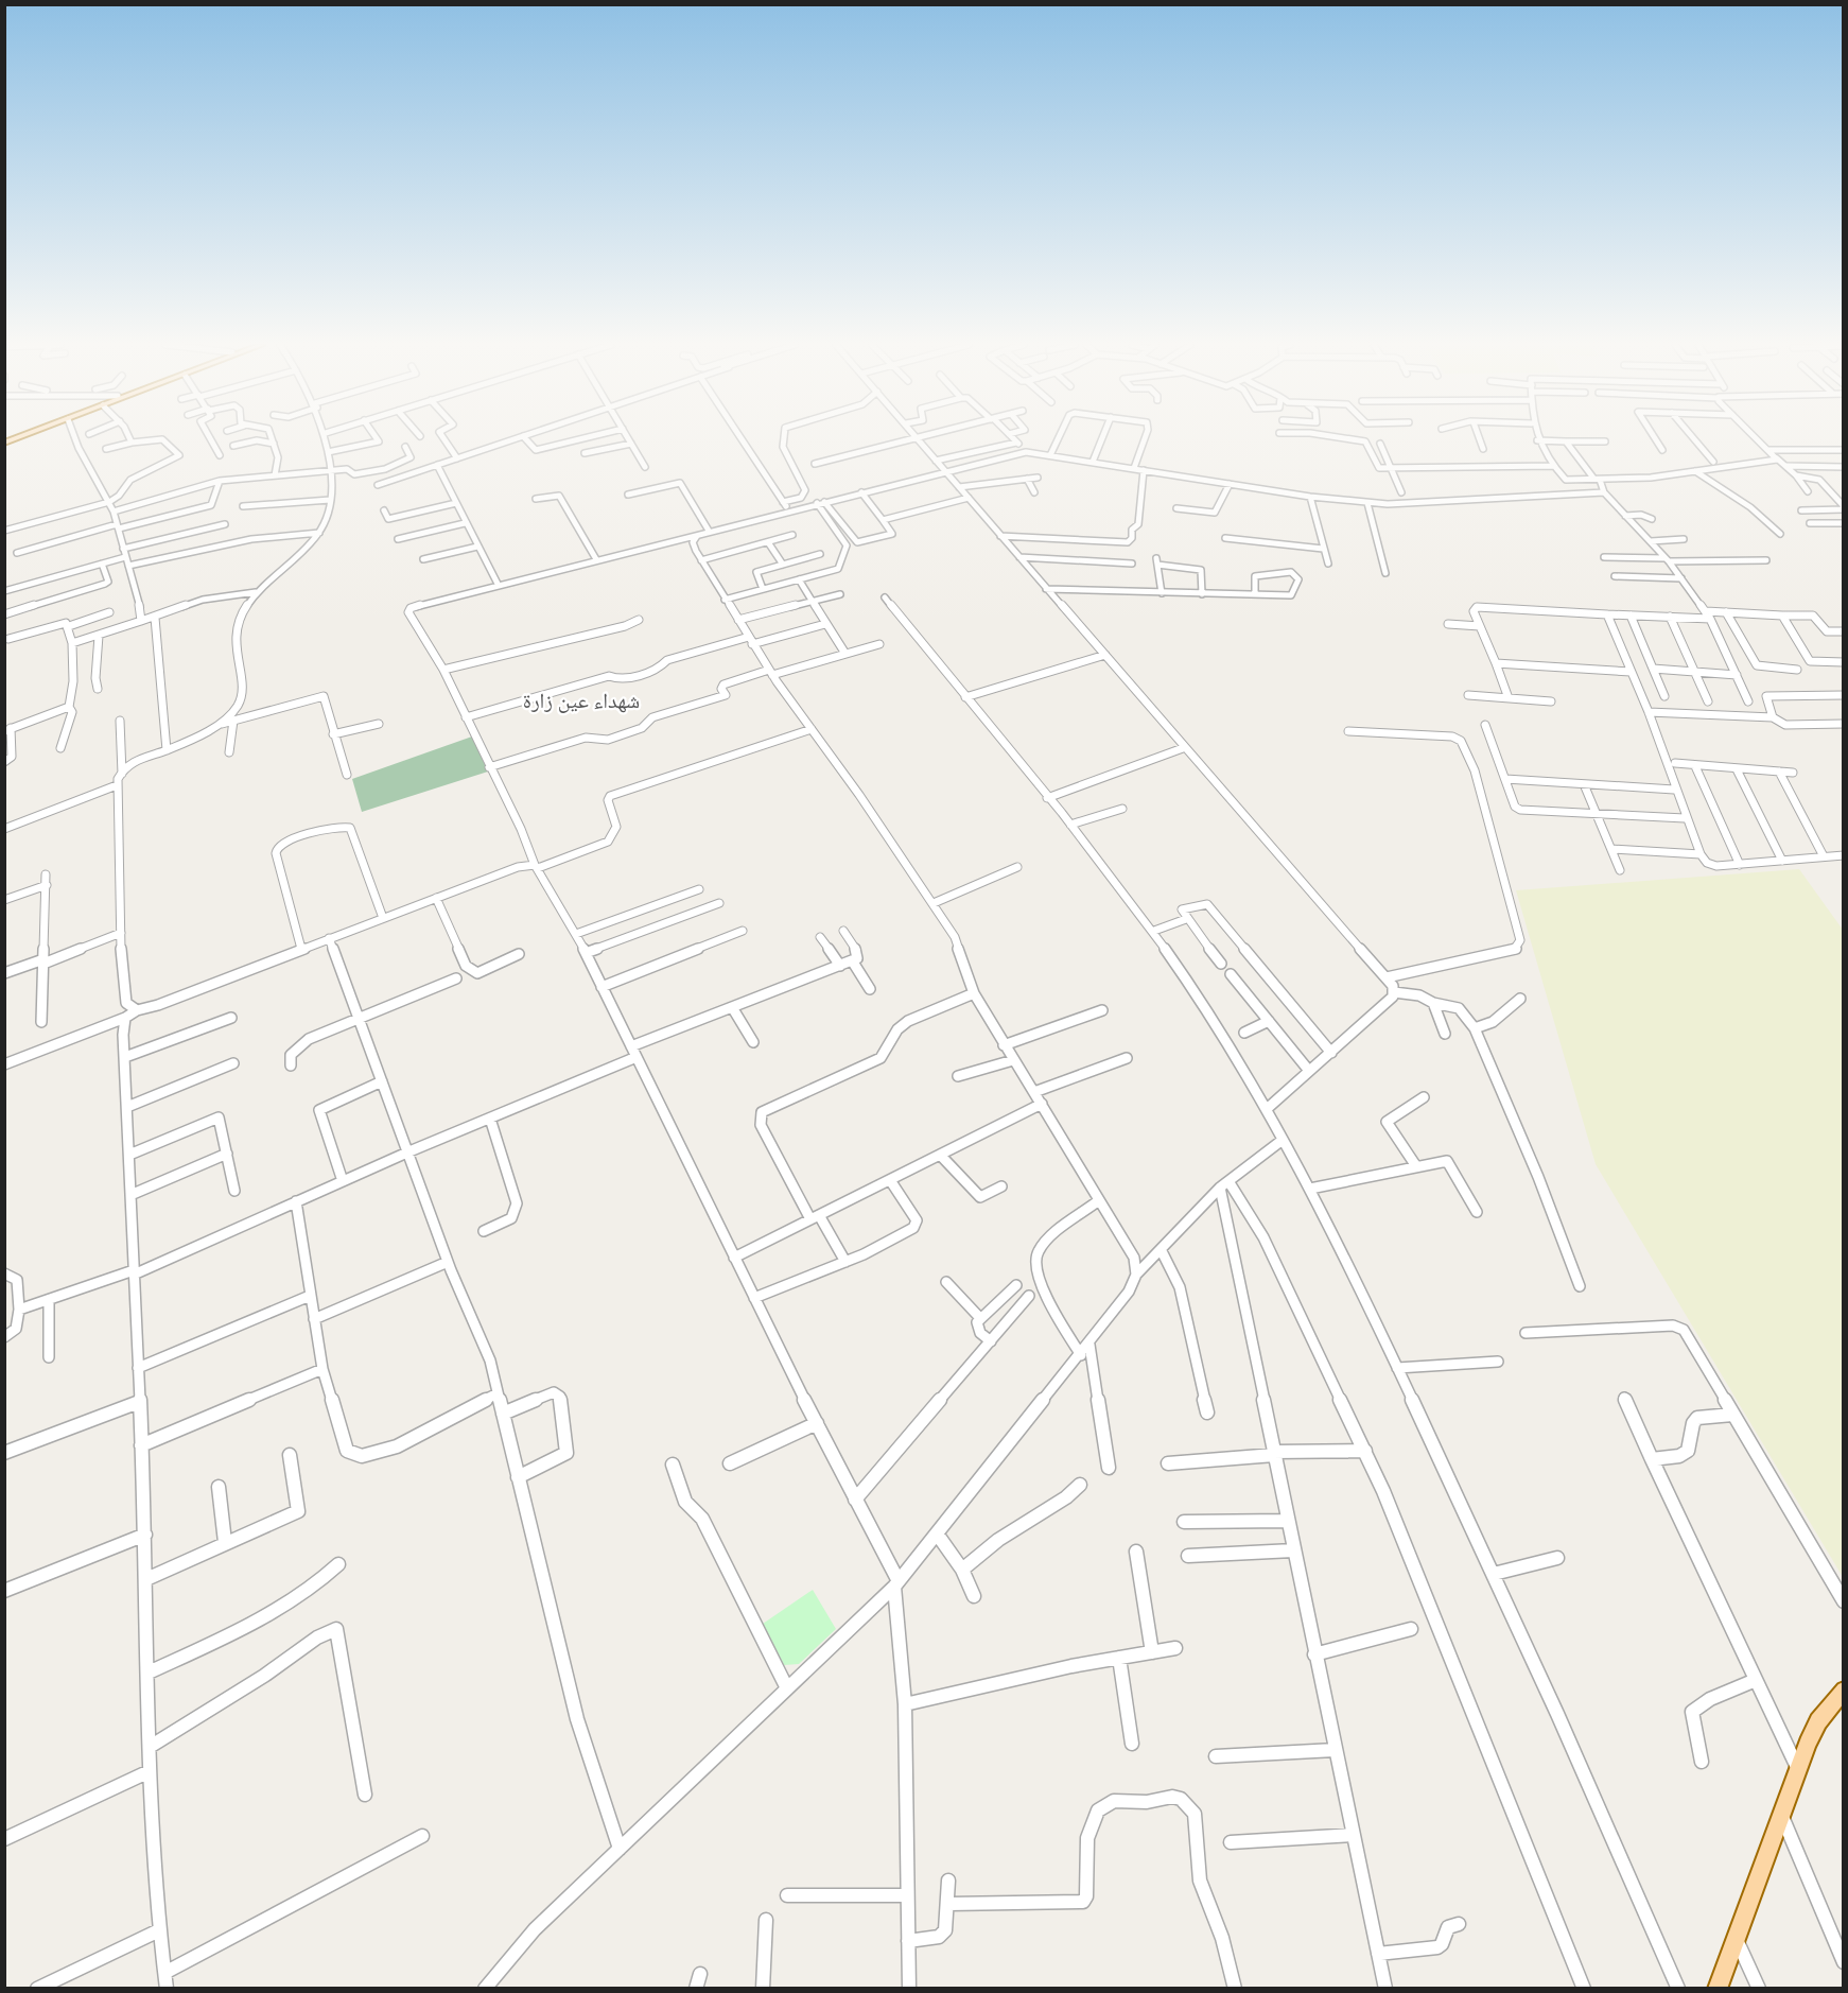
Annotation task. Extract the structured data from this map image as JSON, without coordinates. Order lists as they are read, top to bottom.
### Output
{
  "districts": ["شهداء عين زارة"]
}
